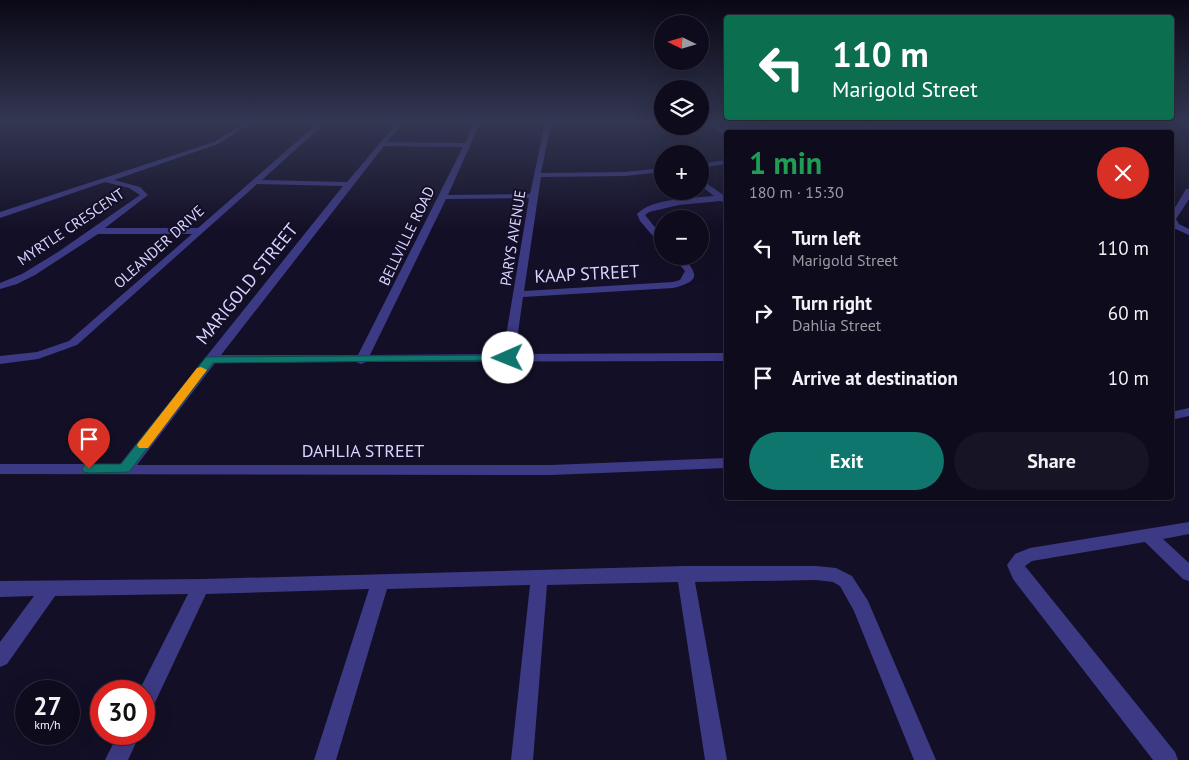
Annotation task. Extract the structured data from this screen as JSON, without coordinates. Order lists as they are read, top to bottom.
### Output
{
  "streets": {
    "street": [
      "MYRTLE CRESCENT",
      "BELLVILLE ROAD",
      "PARYS AVENUE",
      "OLEANDER DRIVE",
      "KAAP STREET",
      "MARIGOLD STREET",
      "DAHLIA STREET"
    ]
  },
  "crossings": [
    ["PARYS AVENUE", "KAAP STREET"],
    ["MARIGOLD STREET", "DAHLIA STREET"]
  ],
  "north": "left",
  "page": {
    "map_buttons": ["+", "−"],
    "turn": ["110 m", "Marigold Street"],
    "heading": ["1 min", "180 m · 15:30"],
    "list": [
      {
        "name": "Turn left",
        "note": "Marigold Street",
        "value": "110 m"
      },
      {
        "name": "Turn right",
        "note": "Dahlia Street",
        "value": "60 m"
      },
      {
        "name": "Arrive at destination",
        "value": "10 m"
      }
    ],
    "buttons": ["Exit", "Share"],
    "speed": "27 km/h",
    "limit": "30"
  }
}
